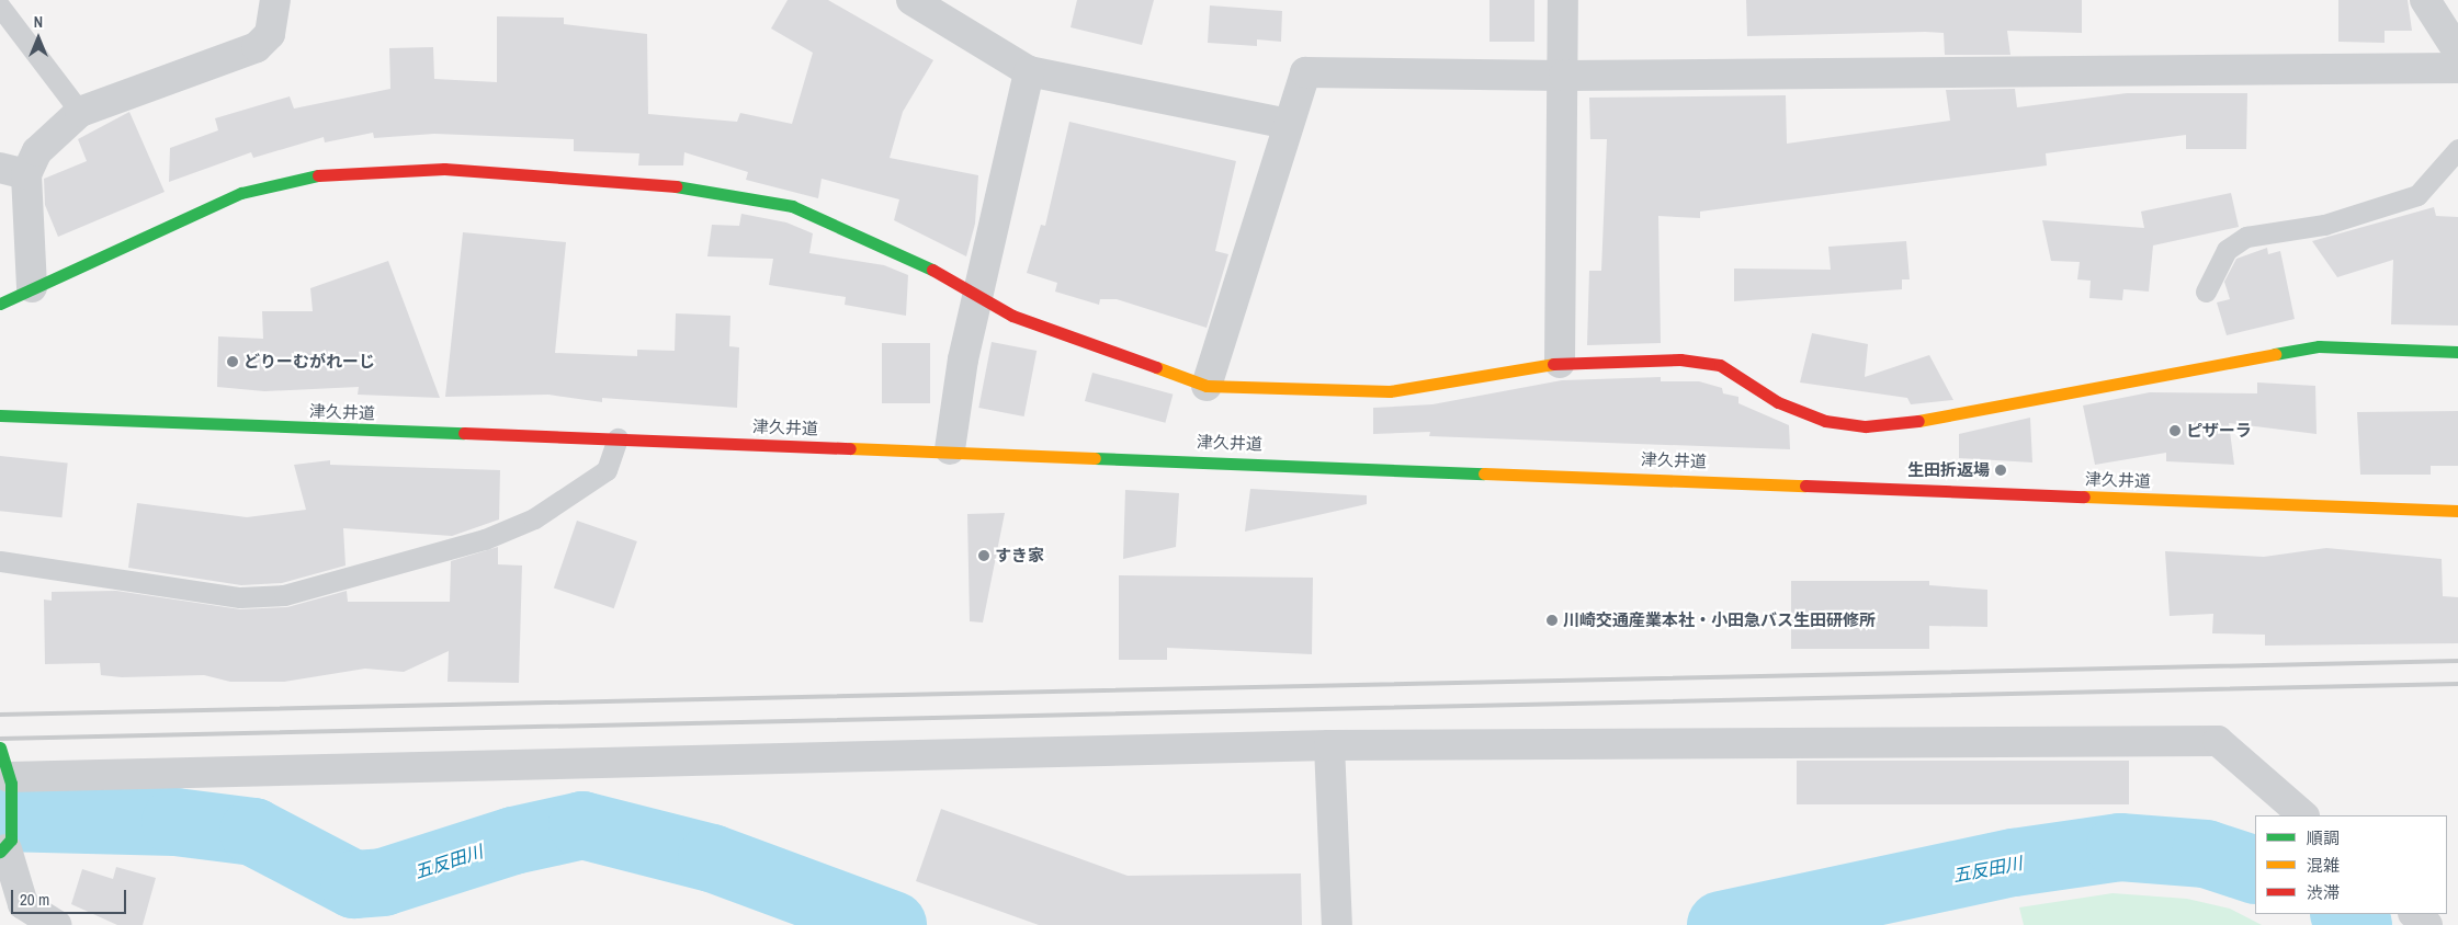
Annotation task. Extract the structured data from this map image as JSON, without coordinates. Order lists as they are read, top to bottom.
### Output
{
  "streets": {
    "street": ["津久井道"]
  },
  "water": ["五反田川"],
  "places": [
    "どりーむがれーじ",
    "ピザーラ",
    "生田折返場",
    "すき家",
    "川崎交通産業本社・小田急バス生田研修所"
  ],
  "legend": ["順調", "混雑", "渋滞"],
  "scale_bar": "20 m",
  "north": "top"
}
